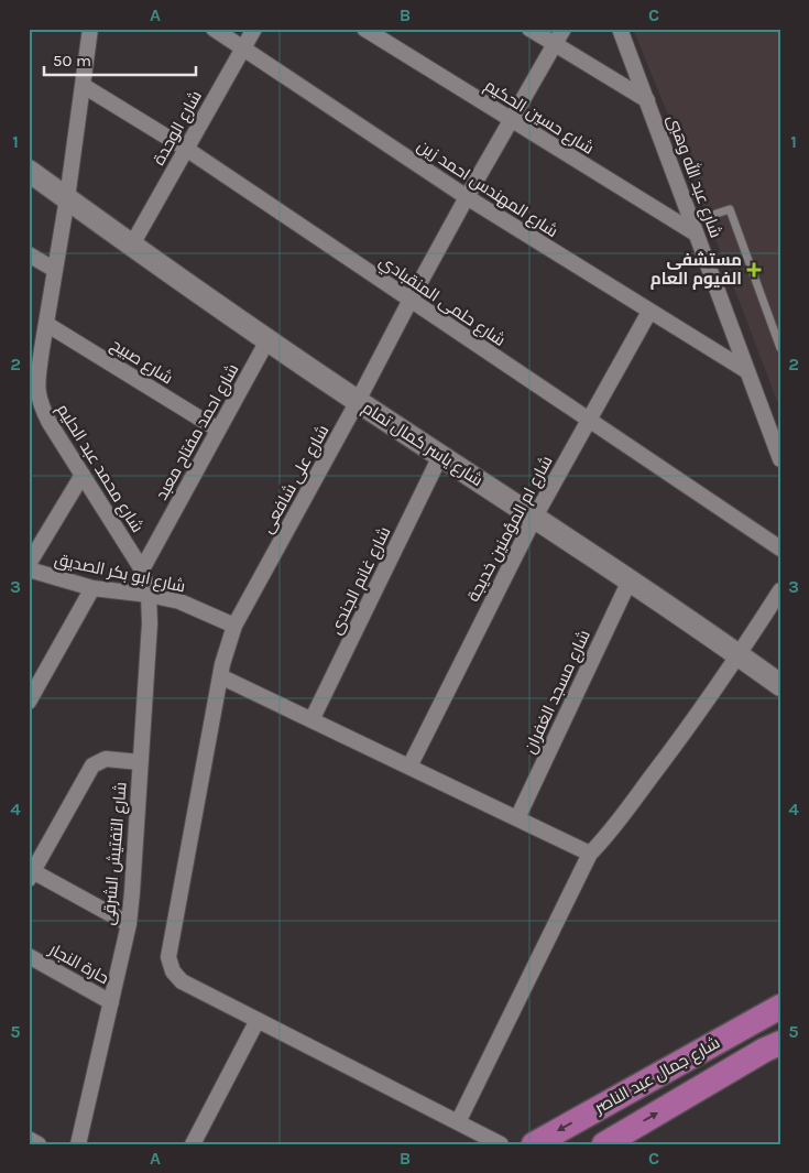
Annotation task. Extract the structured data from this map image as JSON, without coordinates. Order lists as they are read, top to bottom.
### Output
{
  "streets": {
    "main road": ["شارع جمال عبد الناصر"],
    "street": [
      "شارع حسين الحكيم",
      "شارع الوحدة",
      "شارع عبد الله وهبى",
      "شارع المهندس احمد زين",
      "شارع حلمى المنقبادي",
      "شارع صبيح",
      "شارع احمد مفتاح معبد",
      "شارع ياسر كمال تمام",
      "شارع محمد عبد الحليم",
      "شارع على شافعى",
      "شارع ام المؤمنين خديجة",
      "شارع ابو بكر الصديق",
      "شارع غانم الجندى",
      "شارع مسجد الغفران",
      "شارع التفتيش الشرقى",
      "حارة النجار"
    ]
  },
  "crossings": [
    ["شارع حسين الحكيم", "شارع عبد الله وهبى"],
    ["شارع حسين الحكيم", "شارع على شافعى"],
    ["شارع الوحدة", "شارع المهندس احمد زين"],
    ["شارع الوحدة", "شارع حلمى المنقبادي"],
    ["شارع الوحدة", "شارع ياسر كمال تمام"],
    ["شارع عبد الله وهبى", "شارع المهندس احمد زين"],
    ["شارع المهندس احمد زين", "شارع على شافعى"],
    ["شارع المهندس احمد زين", "شارع ام المؤمنين خديجة"],
    ["شارع حلمى المنقبادي", "شارع محمد عبد الحليم"],
    ["شارع حلمى المنقبادي", "شارع على شافعى"],
    ["شارع حلمى المنقبادي", "شارع ام المؤمنين خديجة"],
    ["شارع صبيح", "شارع احمد مفتاح معبد"],
    ["شارع صبيح", "شارع محمد عبد الحليم"],
    ["شارع احمد مفتاح معبد", "شارع ياسر كمال تمام"],
    ["شارع احمد مفتاح معبد", "شارع محمد عبد الحليم"],
    ["شارع ياسر كمال تمام", "شارع محمد عبد الحليم"],
    ["شارع ياسر كمال تمام", "شارع على شافعى"],
    ["شارع ياسر كمال تمام", "شارع ام المؤمنين خديجة"],
    ["شارع ياسر كمال تمام", "شارع غانم الجندى"],
    ["شارع ياسر كمال تمام", "شارع مسجد الغفران"],
    ["شارع محمد عبد الحليم", "شارع ابو بكر الصديق"],
    ["شارع محمد عبد الحليم", "شارع التفتيش الشرقى"],
    ["شارع على شافعى", "شارع ابو بكر الصديق"],
    ["شارع ابو بكر الصديق", "شارع التفتيش الشرقى"],
    ["شارع التفتيش الشرقى", "حارة النجار"]
  ],
  "places": {
    "health": ["مستشفى الفيوم العام"]
  },
  "scale_bar": "50 m",
  "grid": {
    "columns": ["A", "B", "C"],
    "rows": [
      "1",
      "2",
      "3",
      "4",
      "5"
    ]
  }
}
